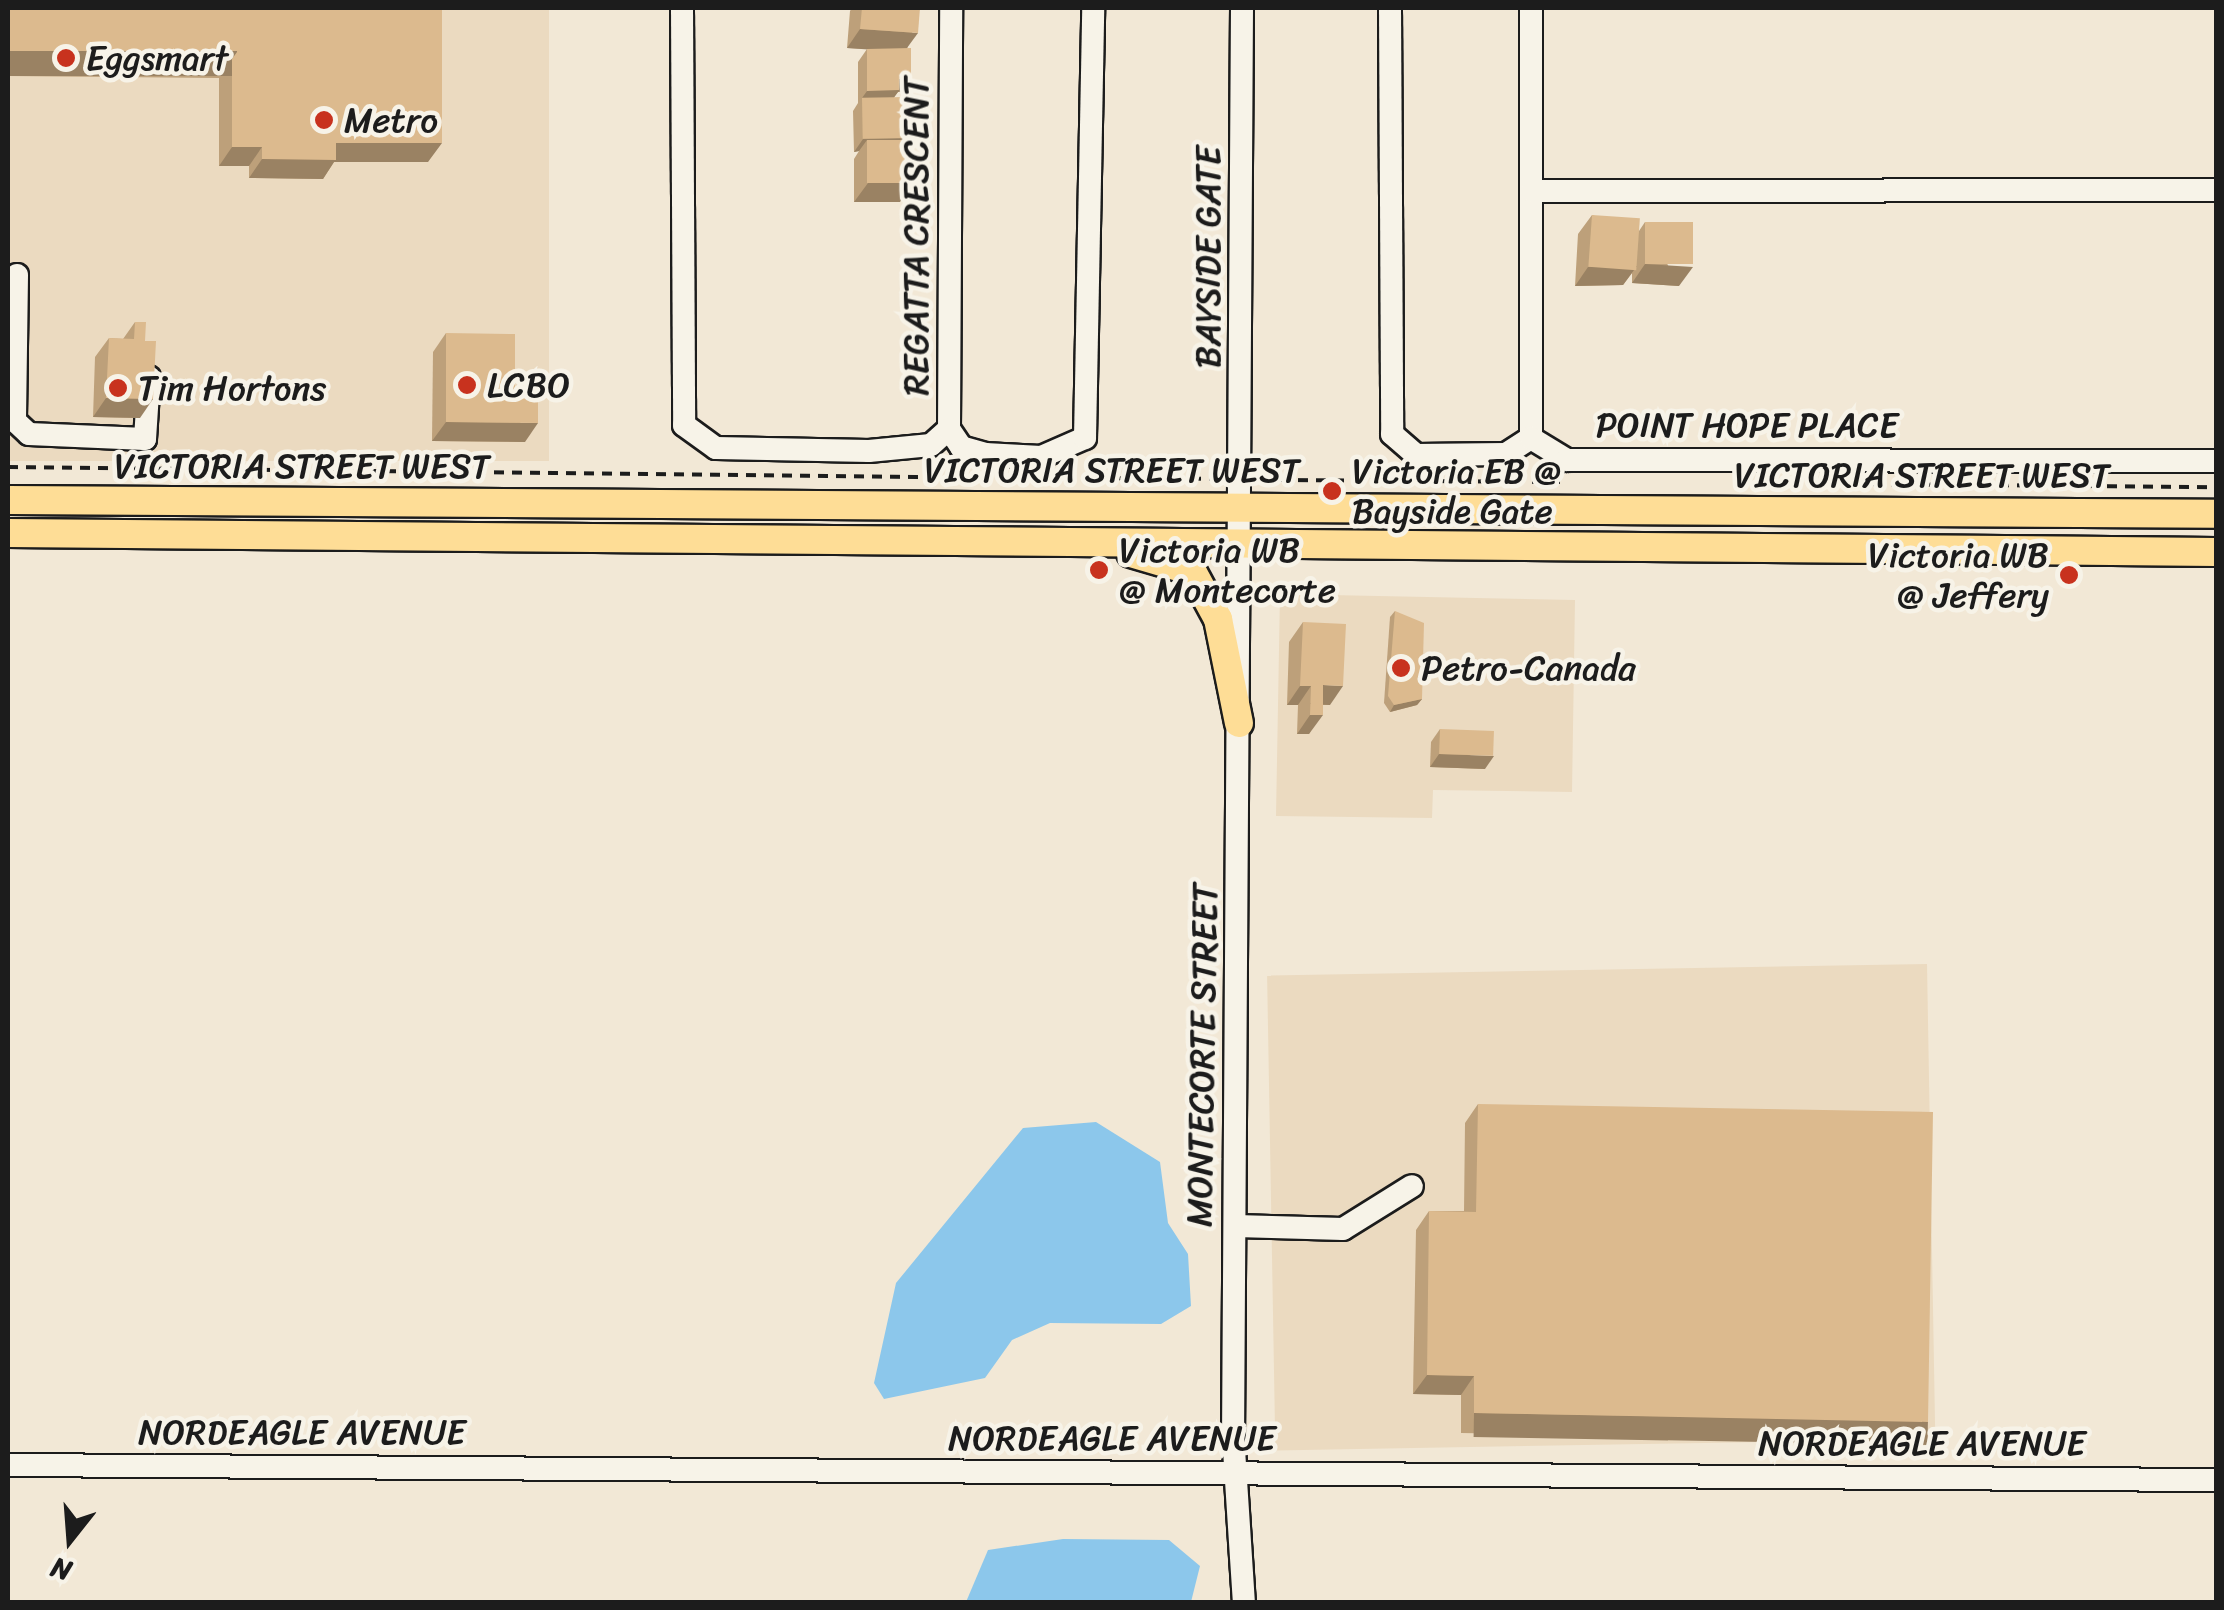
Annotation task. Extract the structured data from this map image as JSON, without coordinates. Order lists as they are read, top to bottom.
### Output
{
  "streets": {
    "main road": ["VICTORIA STREET WEST"],
    "street": [
      "REGATTA CRESCENT",
      "BAYSIDE GATE",
      "POINT HOPE PLACE",
      "MONTECORTE STREET",
      "NORDEAGLE AVENUE"
    ]
  },
  "crossings": [
    ["BAYSIDE GATE", "VICTORIA STREET WEST"],
    ["BAYSIDE GATE", "MONTECORTE STREET"],
    ["VICTORIA STREET WEST", "MONTECORTE STREET"],
    ["MONTECORTE STREET", "NORDEAGLE AVENUE"]
  ],
  "places": [
    "Eggsmart",
    "Metro",
    "LCBO",
    "Tim Hortons",
    "Victoria EB @ Bayside Gate",
    "Victoria WB @ Montecorte",
    "Victoria WB @ Jeffery",
    "Petro-Canada"
  ],
  "north": "bottom"
}
